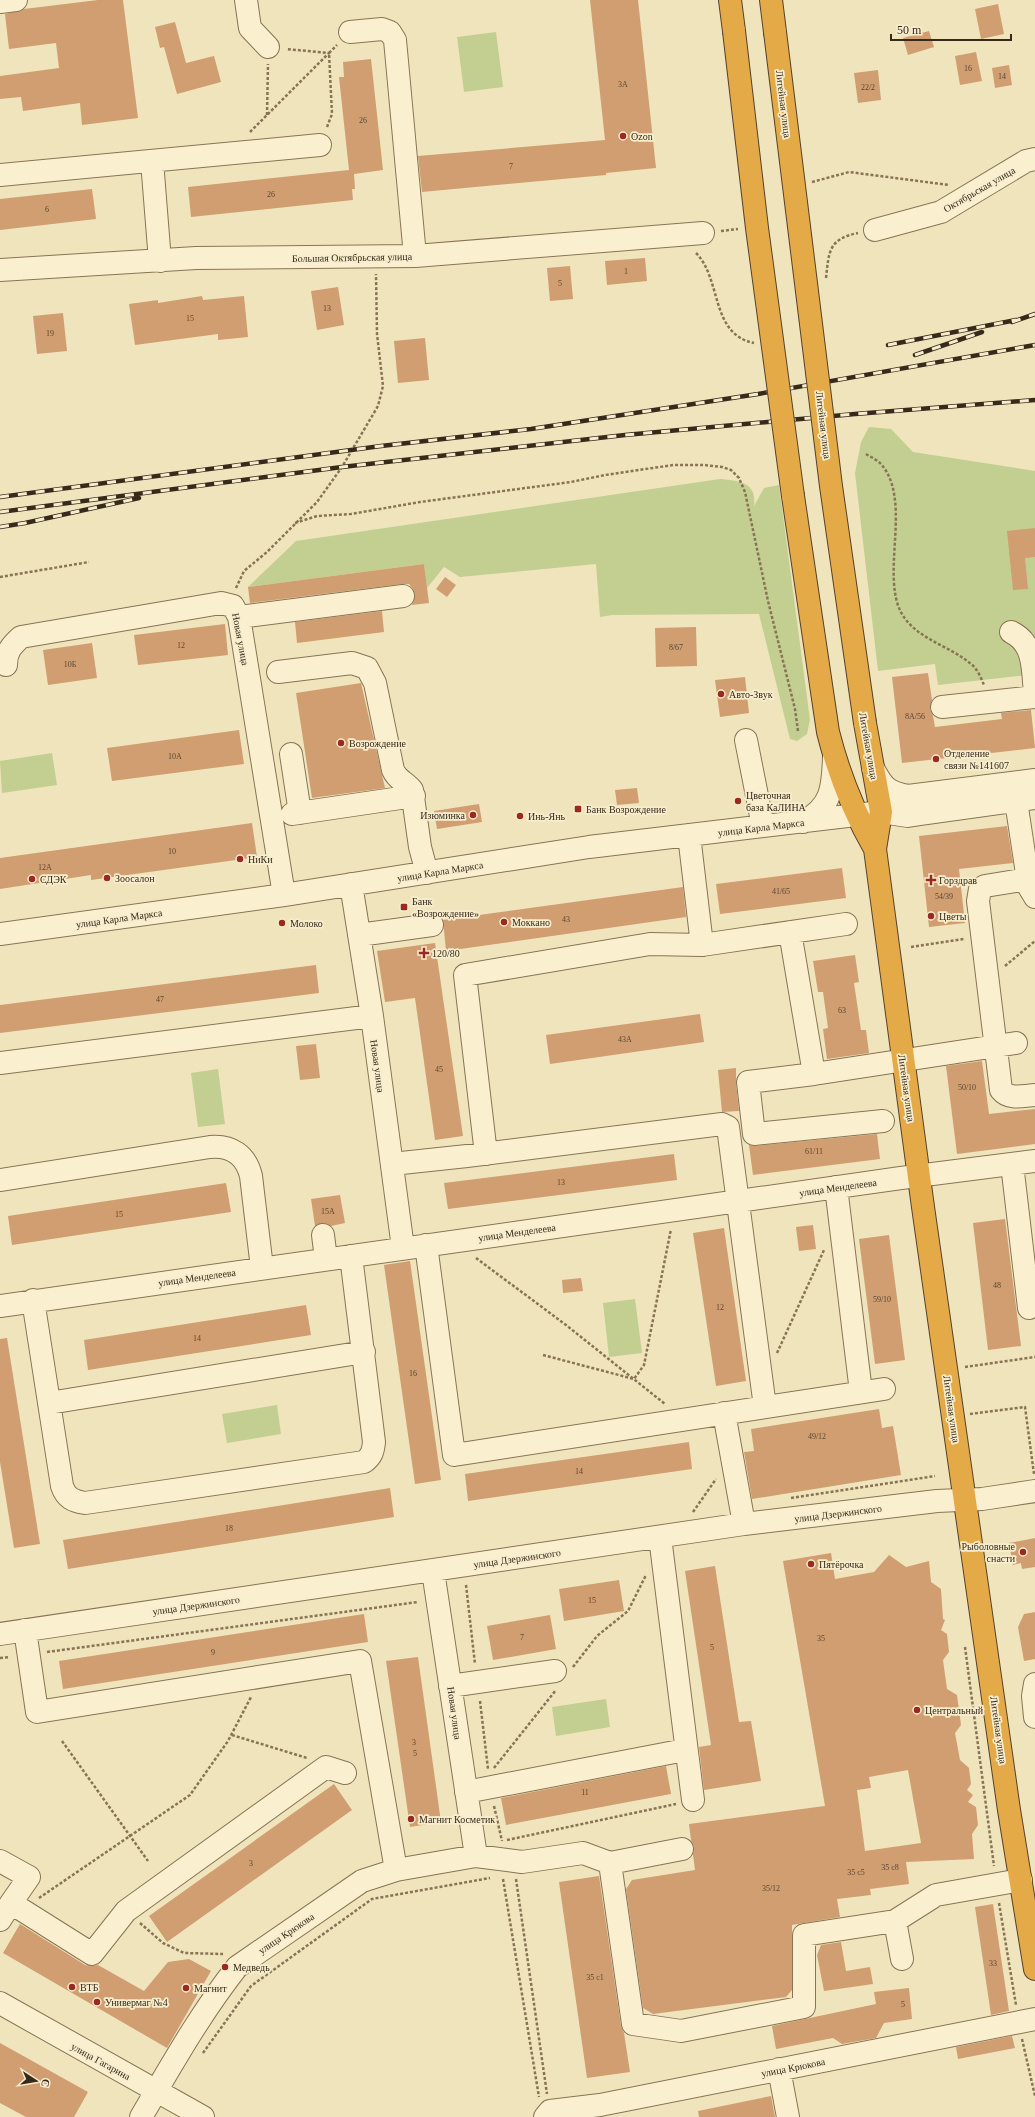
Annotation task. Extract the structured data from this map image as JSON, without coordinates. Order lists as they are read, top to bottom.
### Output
{
  "streets": {
    "highway": ["Литейная улица"],
    "street": [
      "Октябрьская улица",
      "Большая Октябрьская улица",
      "Новая улица",
      "улица Карла Маркса",
      "улица Менделеева",
      "улица Дзержинского",
      "улица Крюкова",
      "улица Гагарина"
    ]
  },
  "crossings": [
    ["Литейная улица", "улица Карла Маркса"],
    ["Литейная улица", "улица Менделеева"],
    ["Литейная улица", "улица Дзержинского"],
    ["Новая улица", "улица Карла Маркса"],
    ["Новая улица", "улица Менделеева"],
    ["Новая улица", "улица Дзержинского"],
    ["Новая улица", "улица Крюкова"],
    ["улица Крюкова", "улица Гагарина"]
  ],
  "places": {
    "other": [
      "Ozon",
      "Авто-Звук",
      "Возрождение",
      "Отделение связи №141607",
      "Цветочная база КаЛИНА",
      "Изюминка",
      "Инь-Янь",
      "НиКи",
      "Зоосалон",
      "СДЭК",
      "Цветы",
      "Моккано",
      "Молоко",
      "Рыболовные снасти",
      "Пятёрочка",
      "Центральный",
      "Магнит Косметик",
      "Медведь",
      "ВТБ",
      "Магнит",
      "Универмаг №4"
    ],
    "transit": ["Банк Возрождение", "Банк «Возрождение»"],
    "health": ["Горздрав", "120/80"]
  },
  "house_numbers": [
    "16",
    "14",
    "3А",
    "22/2",
    "26",
    "7",
    "26",
    "6",
    "1",
    "5",
    "13",
    "15",
    "19",
    "12",
    "8/67",
    "10Б",
    "8А/56",
    "10А",
    "10",
    "12А",
    "41/65",
    "54/39",
    "43",
    "47",
    "63",
    "43А",
    "45",
    "50/10",
    "61/11",
    "13",
    "15А",
    "15",
    "48",
    "59/10",
    "12",
    "14",
    "16",
    "49/12",
    "14",
    "18",
    "15",
    "7",
    "35",
    "5",
    "9",
    "3",
    "5",
    "11",
    "3",
    "35 с8",
    "35 с5",
    "35/12",
    "33",
    "35 с1",
    "5"
  ],
  "scale_bar": "50 m",
  "north": "right"
}
